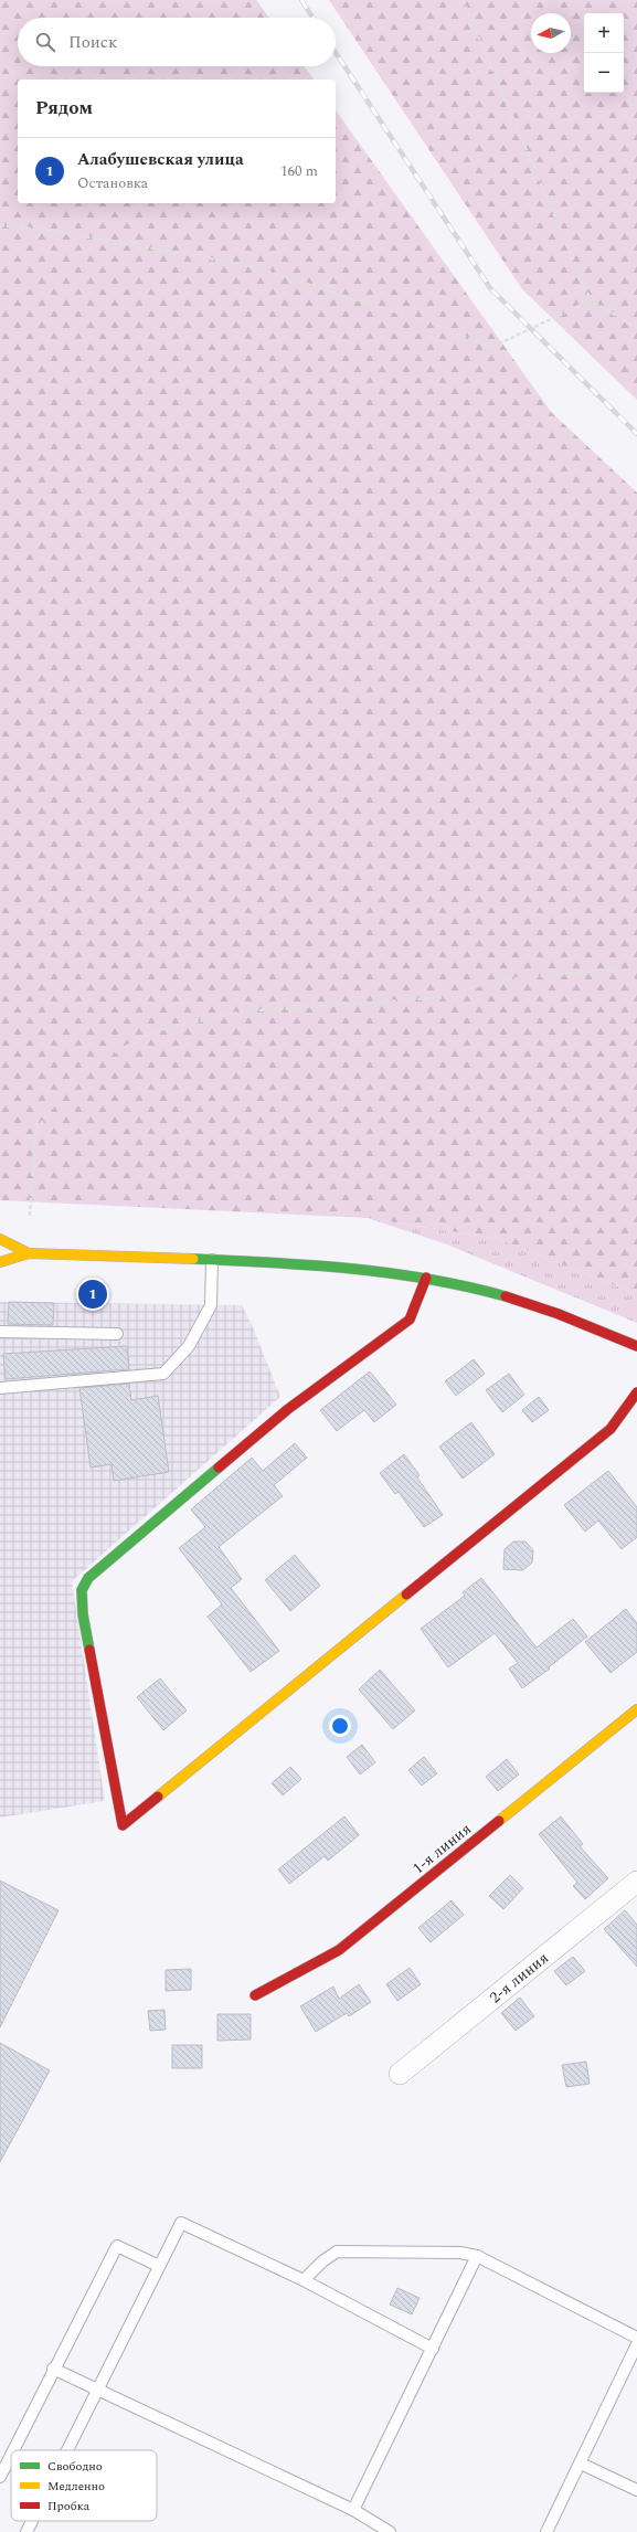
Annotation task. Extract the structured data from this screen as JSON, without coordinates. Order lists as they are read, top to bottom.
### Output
{
  "streets": {
    "street": ["1-я линия", "2-я линия"]
  },
  "legend": ["Свободно", "Медленно", "Пробка"],
  "north": "left",
  "page": {
    "map_buttons": ["+", "−"],
    "search": "Поиск",
    "heading": "Рядом",
    "list": [
      {
        "mark": "1",
        "name": "Алабушевская улица",
        "note": "Остановка",
        "value": "160 m"
      }
    ],
    "pins": "1"
  }
}
